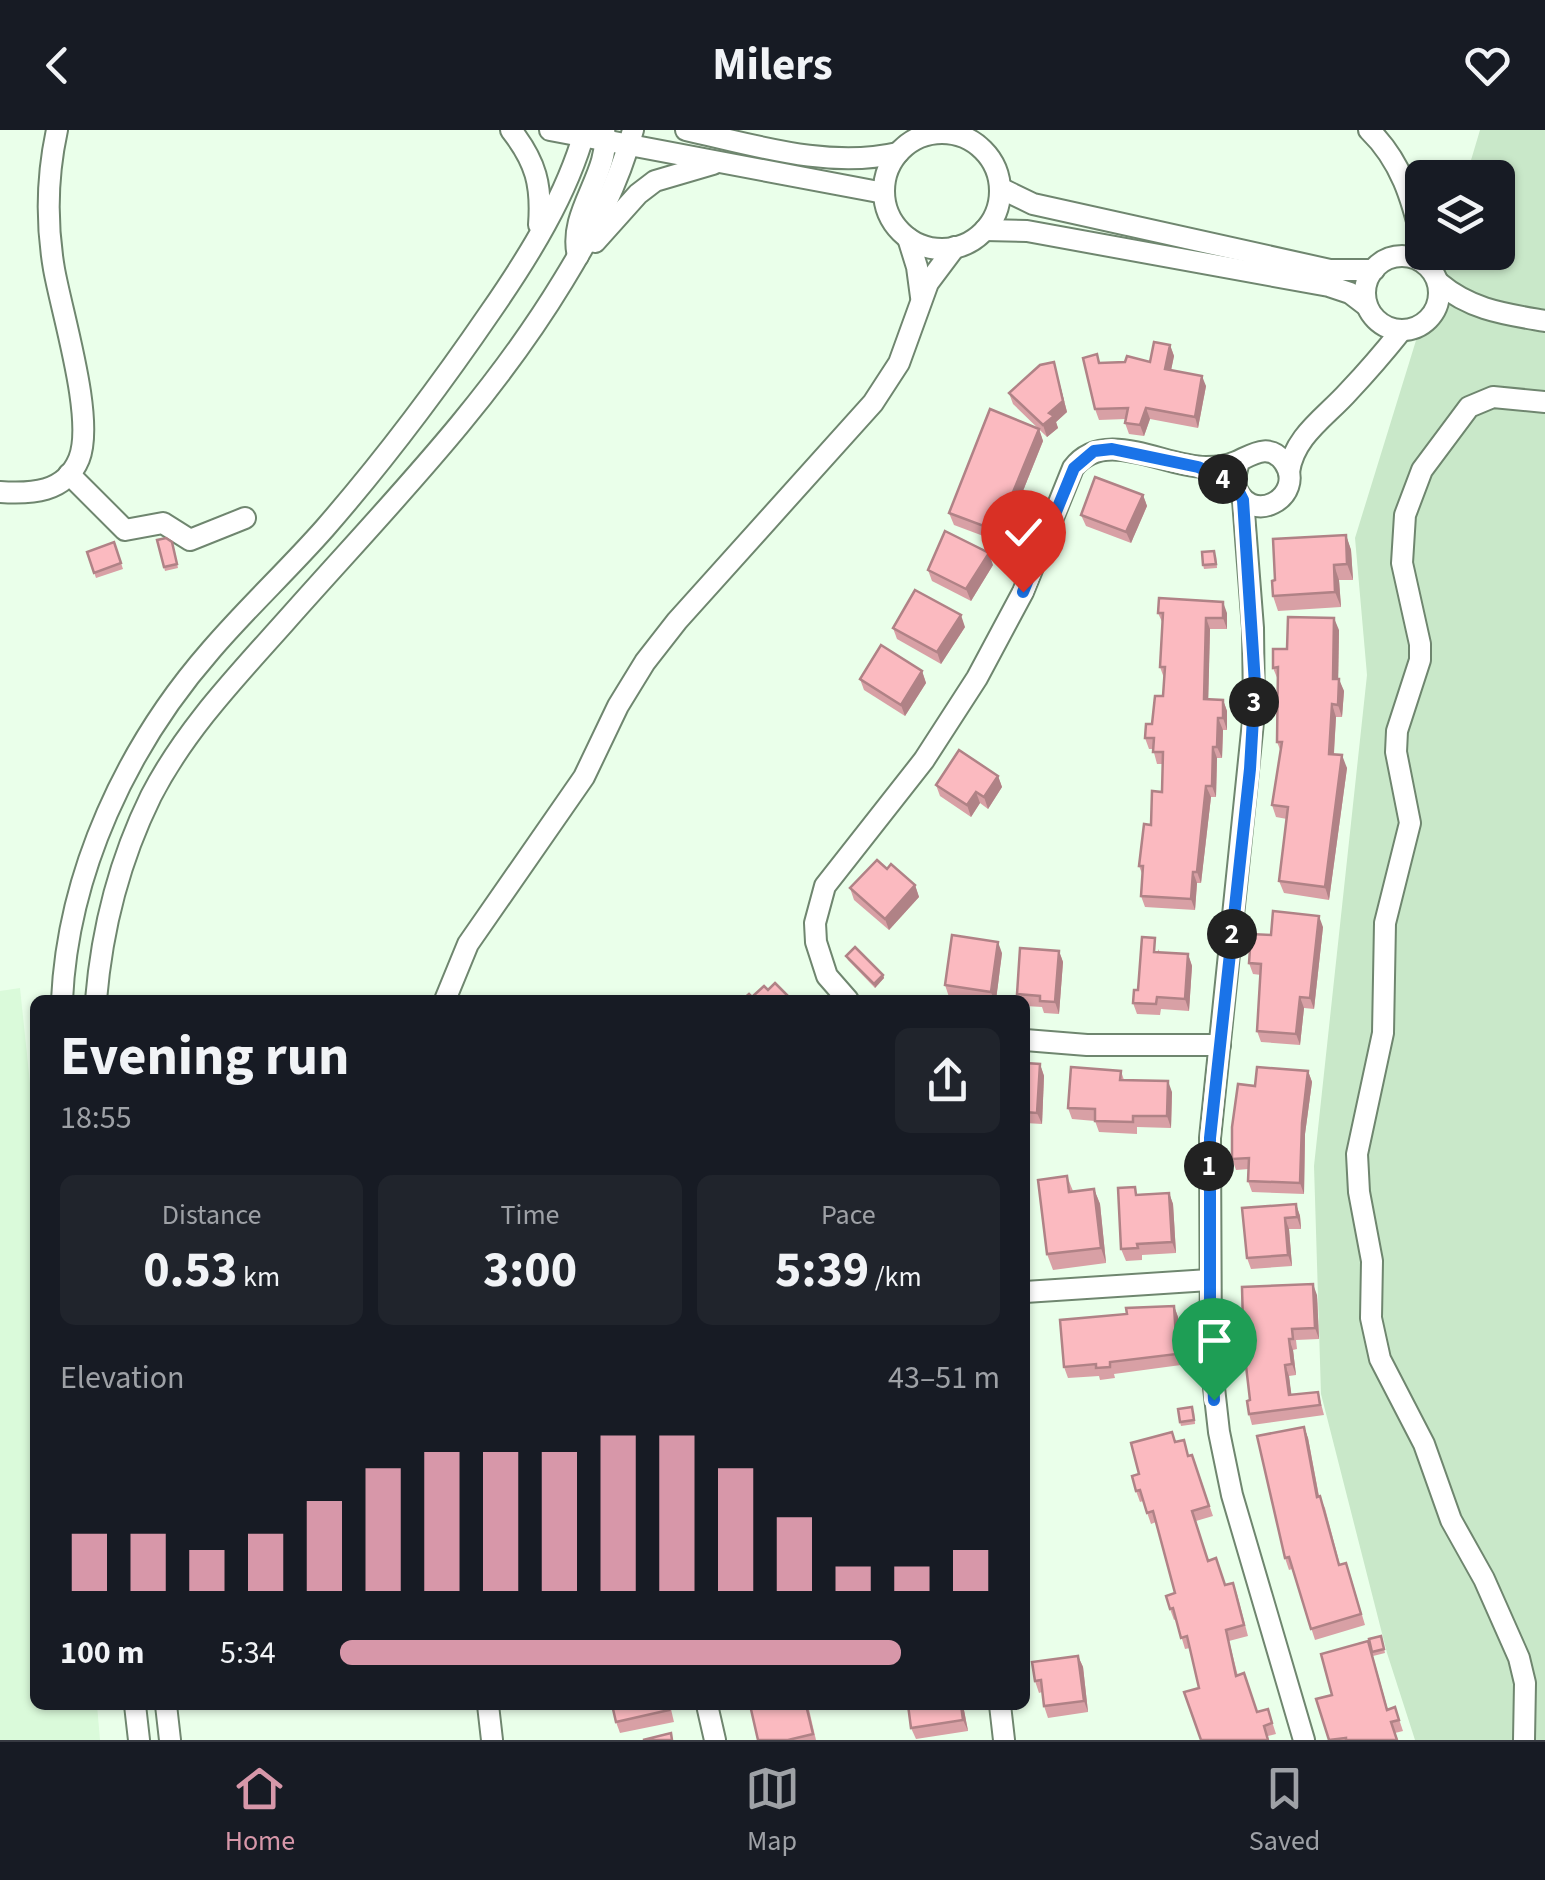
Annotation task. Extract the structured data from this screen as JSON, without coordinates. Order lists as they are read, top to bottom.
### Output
{
  "page": {
    "header": "Milers",
    "pins": [
      "4",
      "3",
      "2",
      "1"
    ],
    "heading": ["Evening run", "18:55"],
    "stats": [
      ["Distance", "0.53 km"],
      ["Time", "3:00"],
      ["Pace", "5:39 /km"]
    ],
    "chart": ["Elevation", "43–51 m"],
    "list": [
      {
        "name": "100 m",
        "note": "5:34"
      }
    ],
    "tabs": ["Home", "Map", "Saved"]
  }
}
